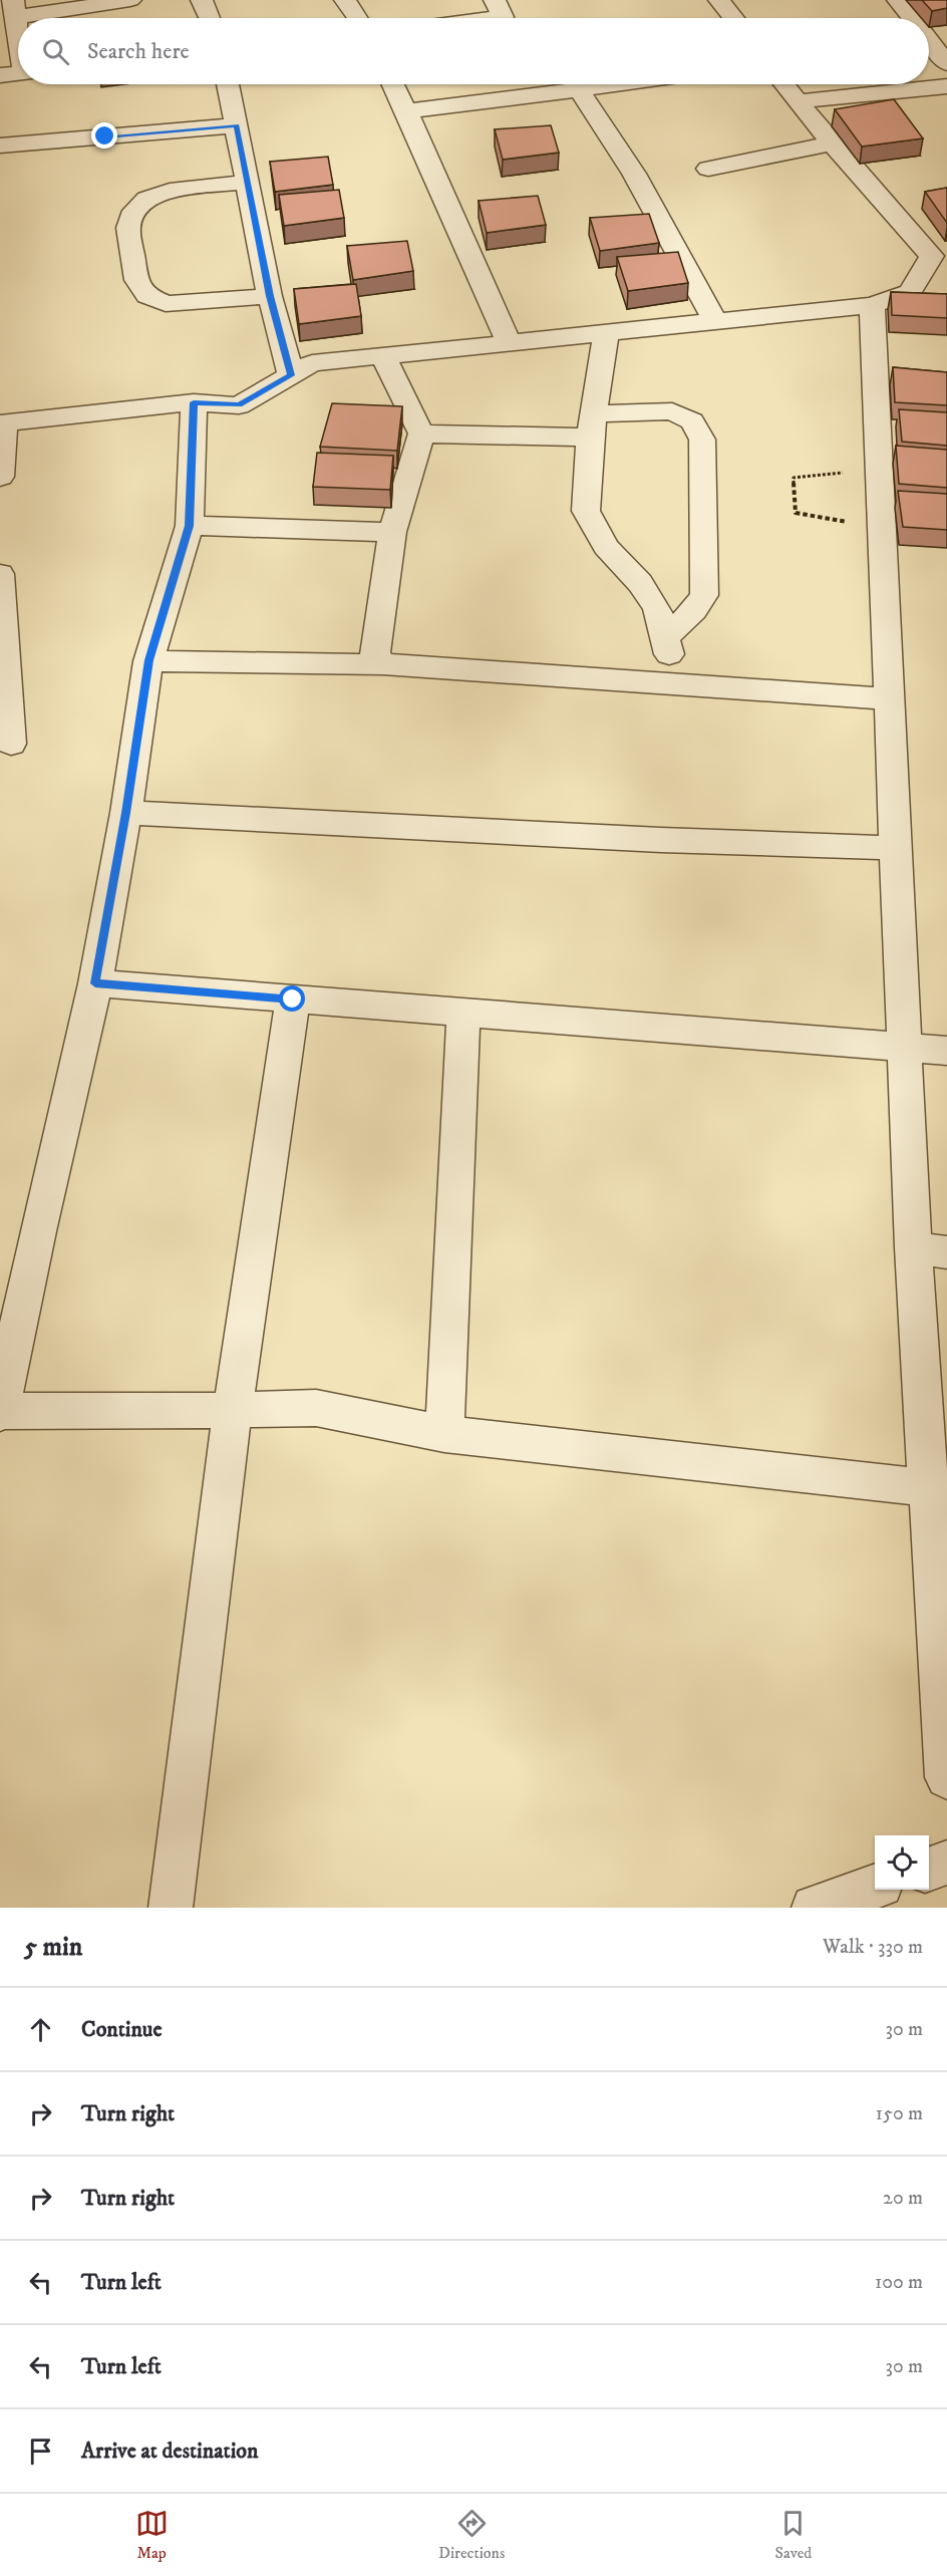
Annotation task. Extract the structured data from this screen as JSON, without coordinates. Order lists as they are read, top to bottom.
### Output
{
  "page": {
    "search": "Search here",
    "heading": ["5 min", "Walk · 330 m"],
    "list": [
      ["Continue", "30 m"],
      ["Turn right", "150 m"],
      ["Turn right", "20 m"],
      ["Turn left", "100 m"],
      ["Turn left", "30 m"],
      "Arrive at destination"
    ],
    "nav": ["Map", "Directions", "Saved"]
  }
}
